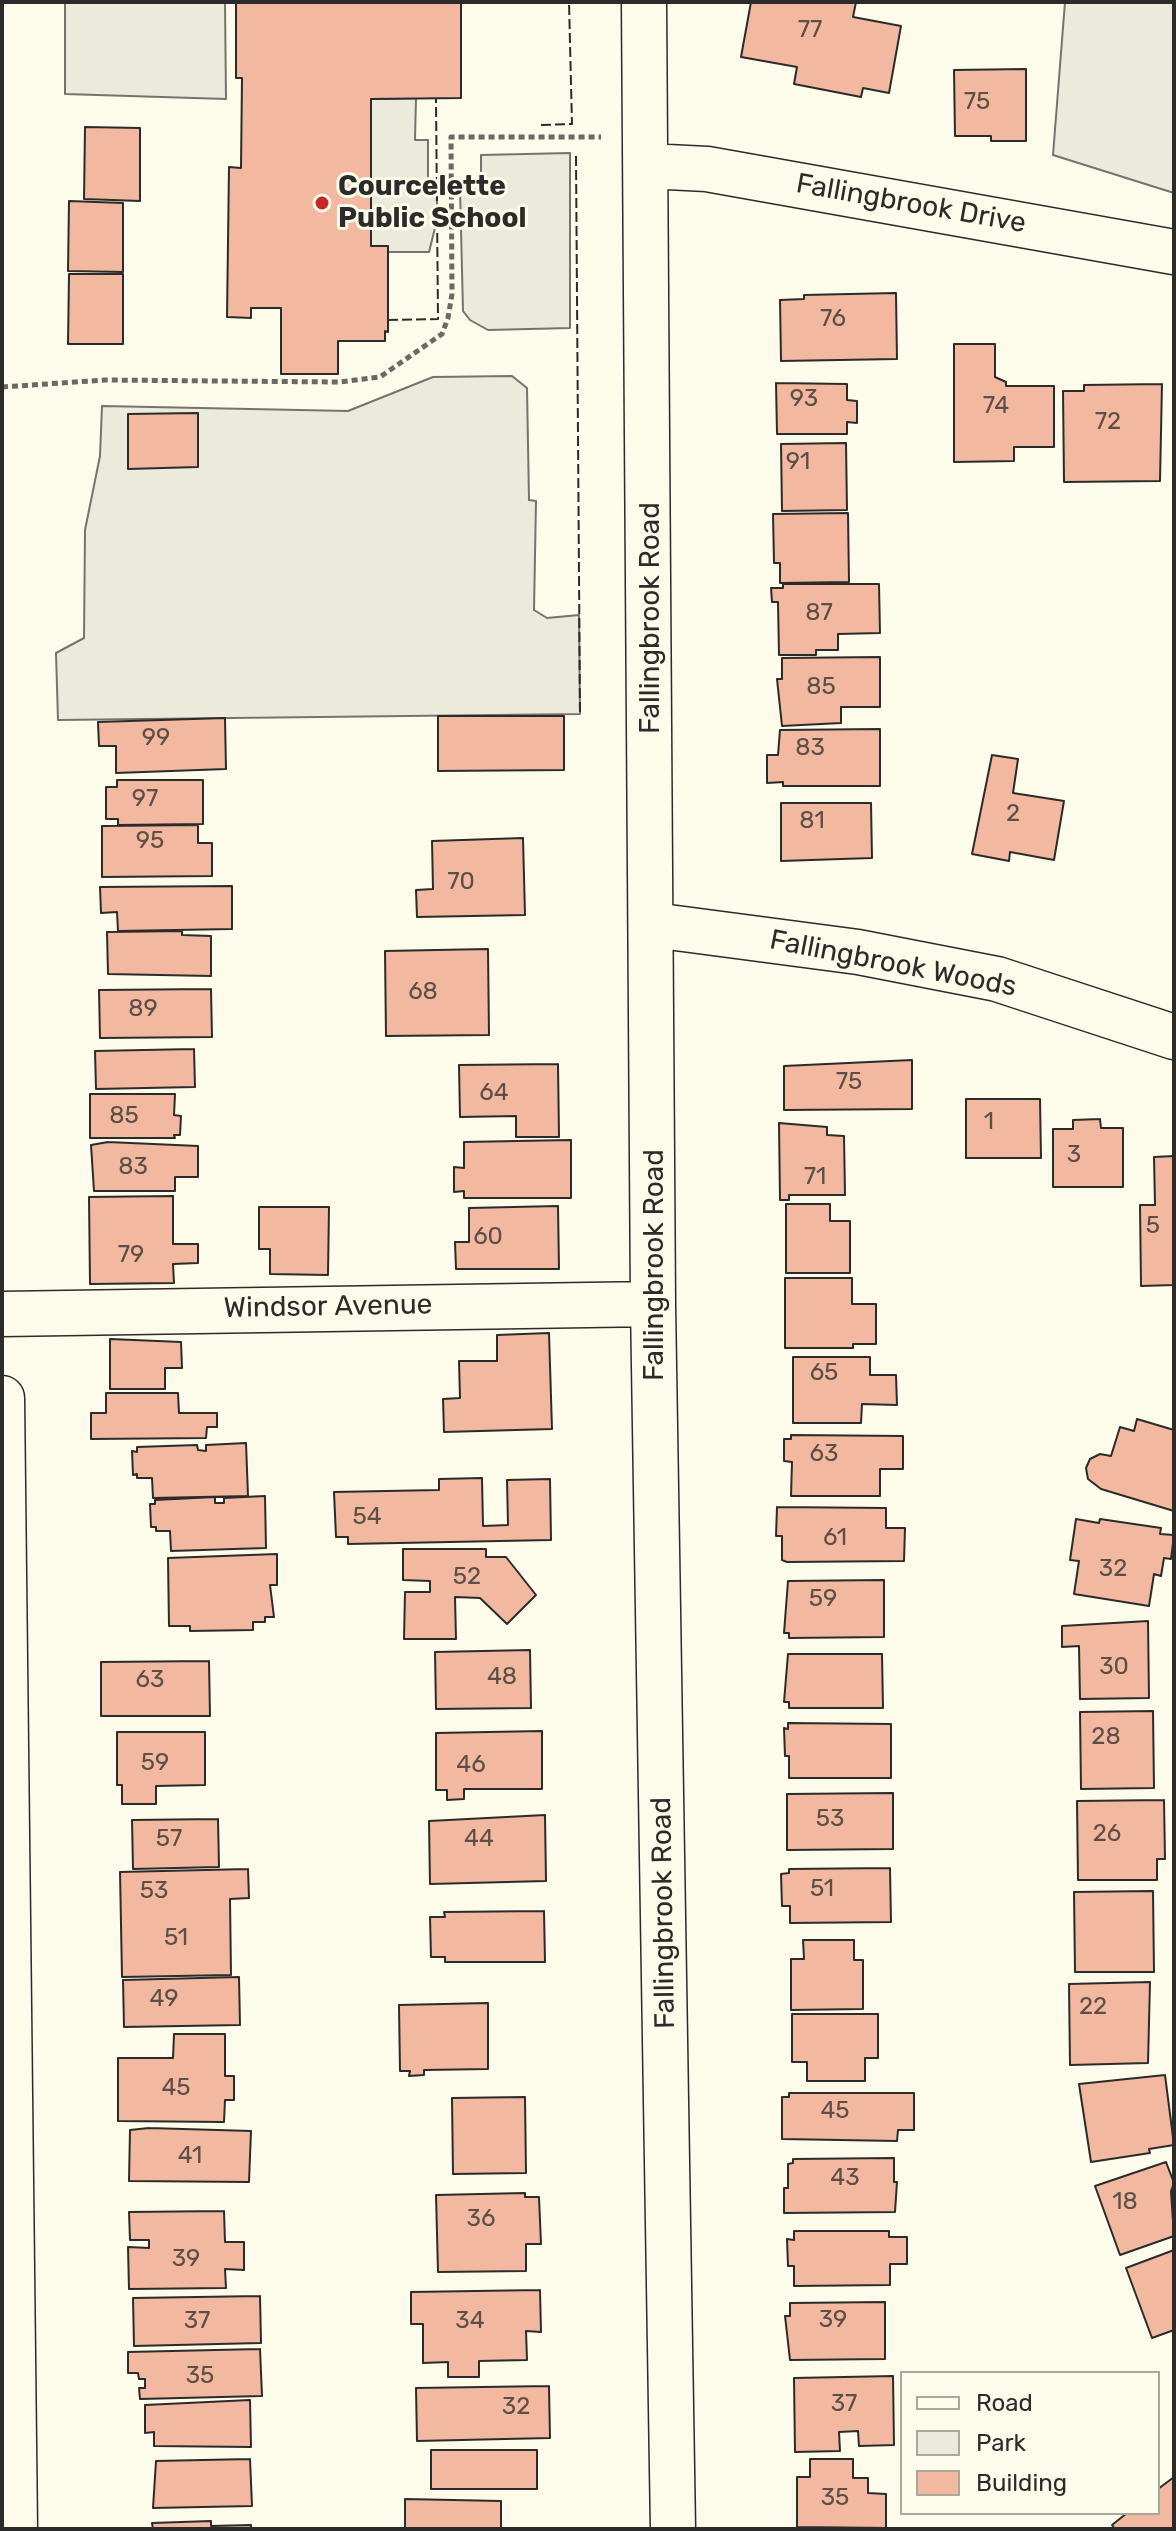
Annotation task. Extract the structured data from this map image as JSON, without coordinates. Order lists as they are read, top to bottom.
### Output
{
  "streets": {
    "street": [
      "Fallingbrook Drive",
      "Fallingbrook Road",
      "Fallingbrook Woods",
      "Windsor Avenue"
    ]
  },
  "crossings": [
    ["Fallingbrook Drive", "Fallingbrook Road"],
    ["Fallingbrook Road", "Fallingbrook Woods"],
    ["Fallingbrook Road", "Windsor Avenue"]
  ],
  "places": ["Courcelette Public School"],
  "house_numbers": [
    "77",
    "75",
    "76",
    "93",
    "74",
    "72",
    "91",
    "87",
    "85",
    "99",
    "83",
    "97",
    "2",
    "81",
    "95",
    "70",
    "68",
    "89",
    "75",
    "64",
    "85",
    "1",
    "3",
    "83",
    "71",
    "5",
    "60",
    "79",
    "65",
    "63",
    "54",
    "61",
    "32",
    "52",
    "59",
    "30",
    "48",
    "63",
    "28",
    "59",
    "46",
    "53",
    "26",
    "57",
    "44",
    "51",
    "53",
    "51",
    "49",
    "22",
    "45",
    "45",
    "41",
    "43",
    "18",
    "36",
    "39",
    "39",
    "37",
    "34",
    "35",
    "37",
    "32",
    "35"
  ],
  "legend": ["Road", "Park", "Building"]
}
